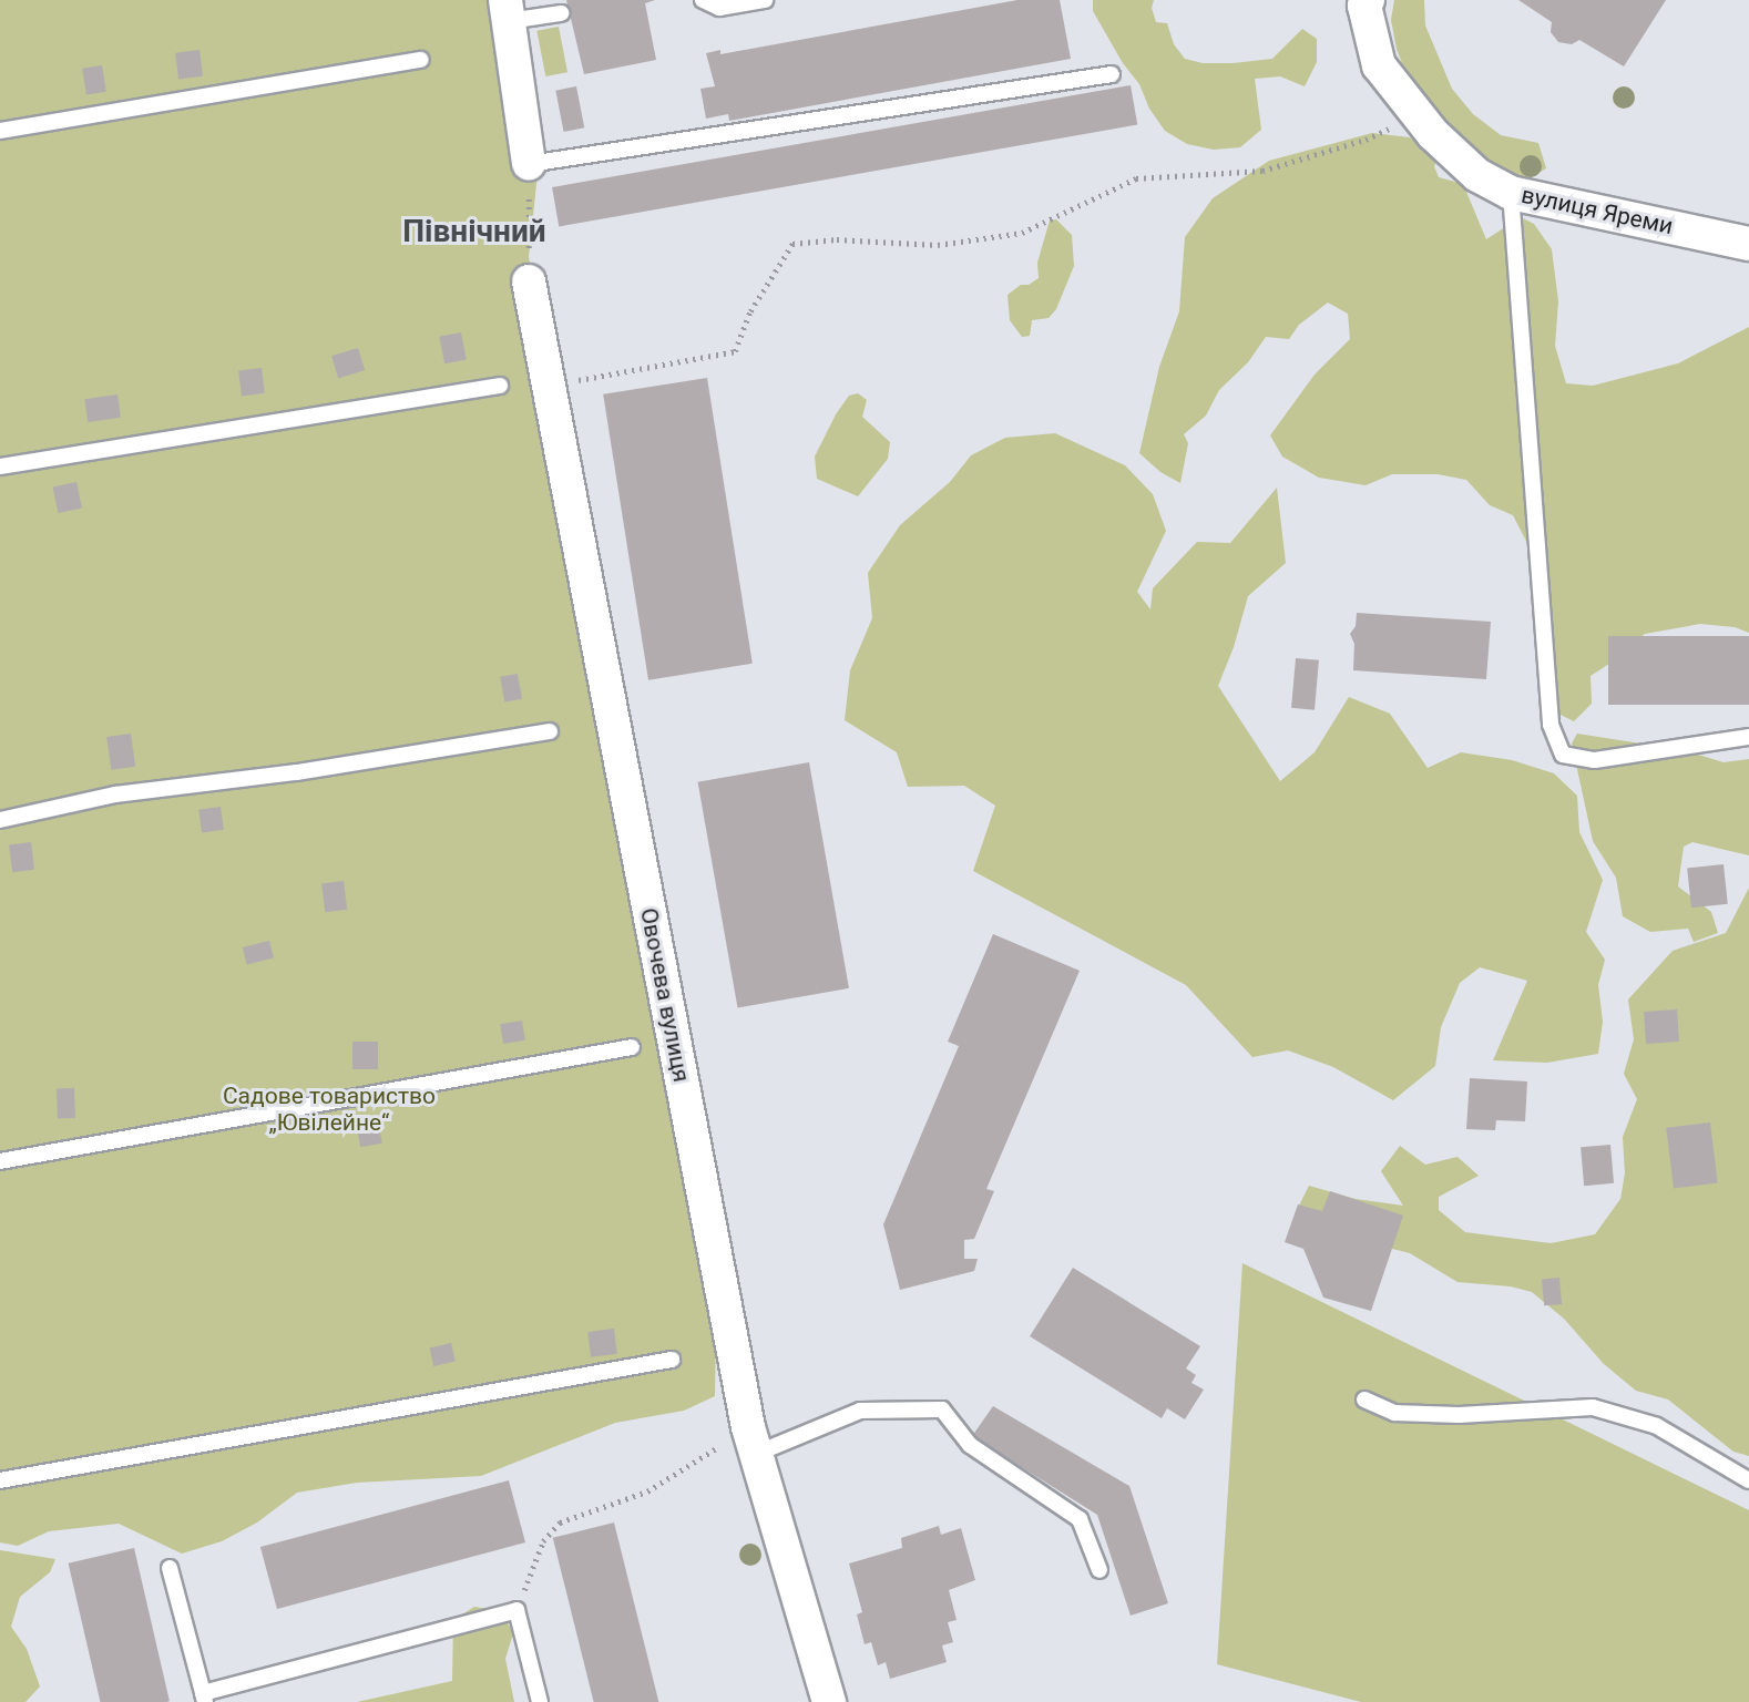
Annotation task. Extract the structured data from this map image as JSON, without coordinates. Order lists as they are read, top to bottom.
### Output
{
  "streets": {
    "street": ["вулиця Яреми", "Овочева вулиця"]
  },
  "districts": ["Північний"],
  "parks": ["Садове товариство „Ювілейне“"]
}
